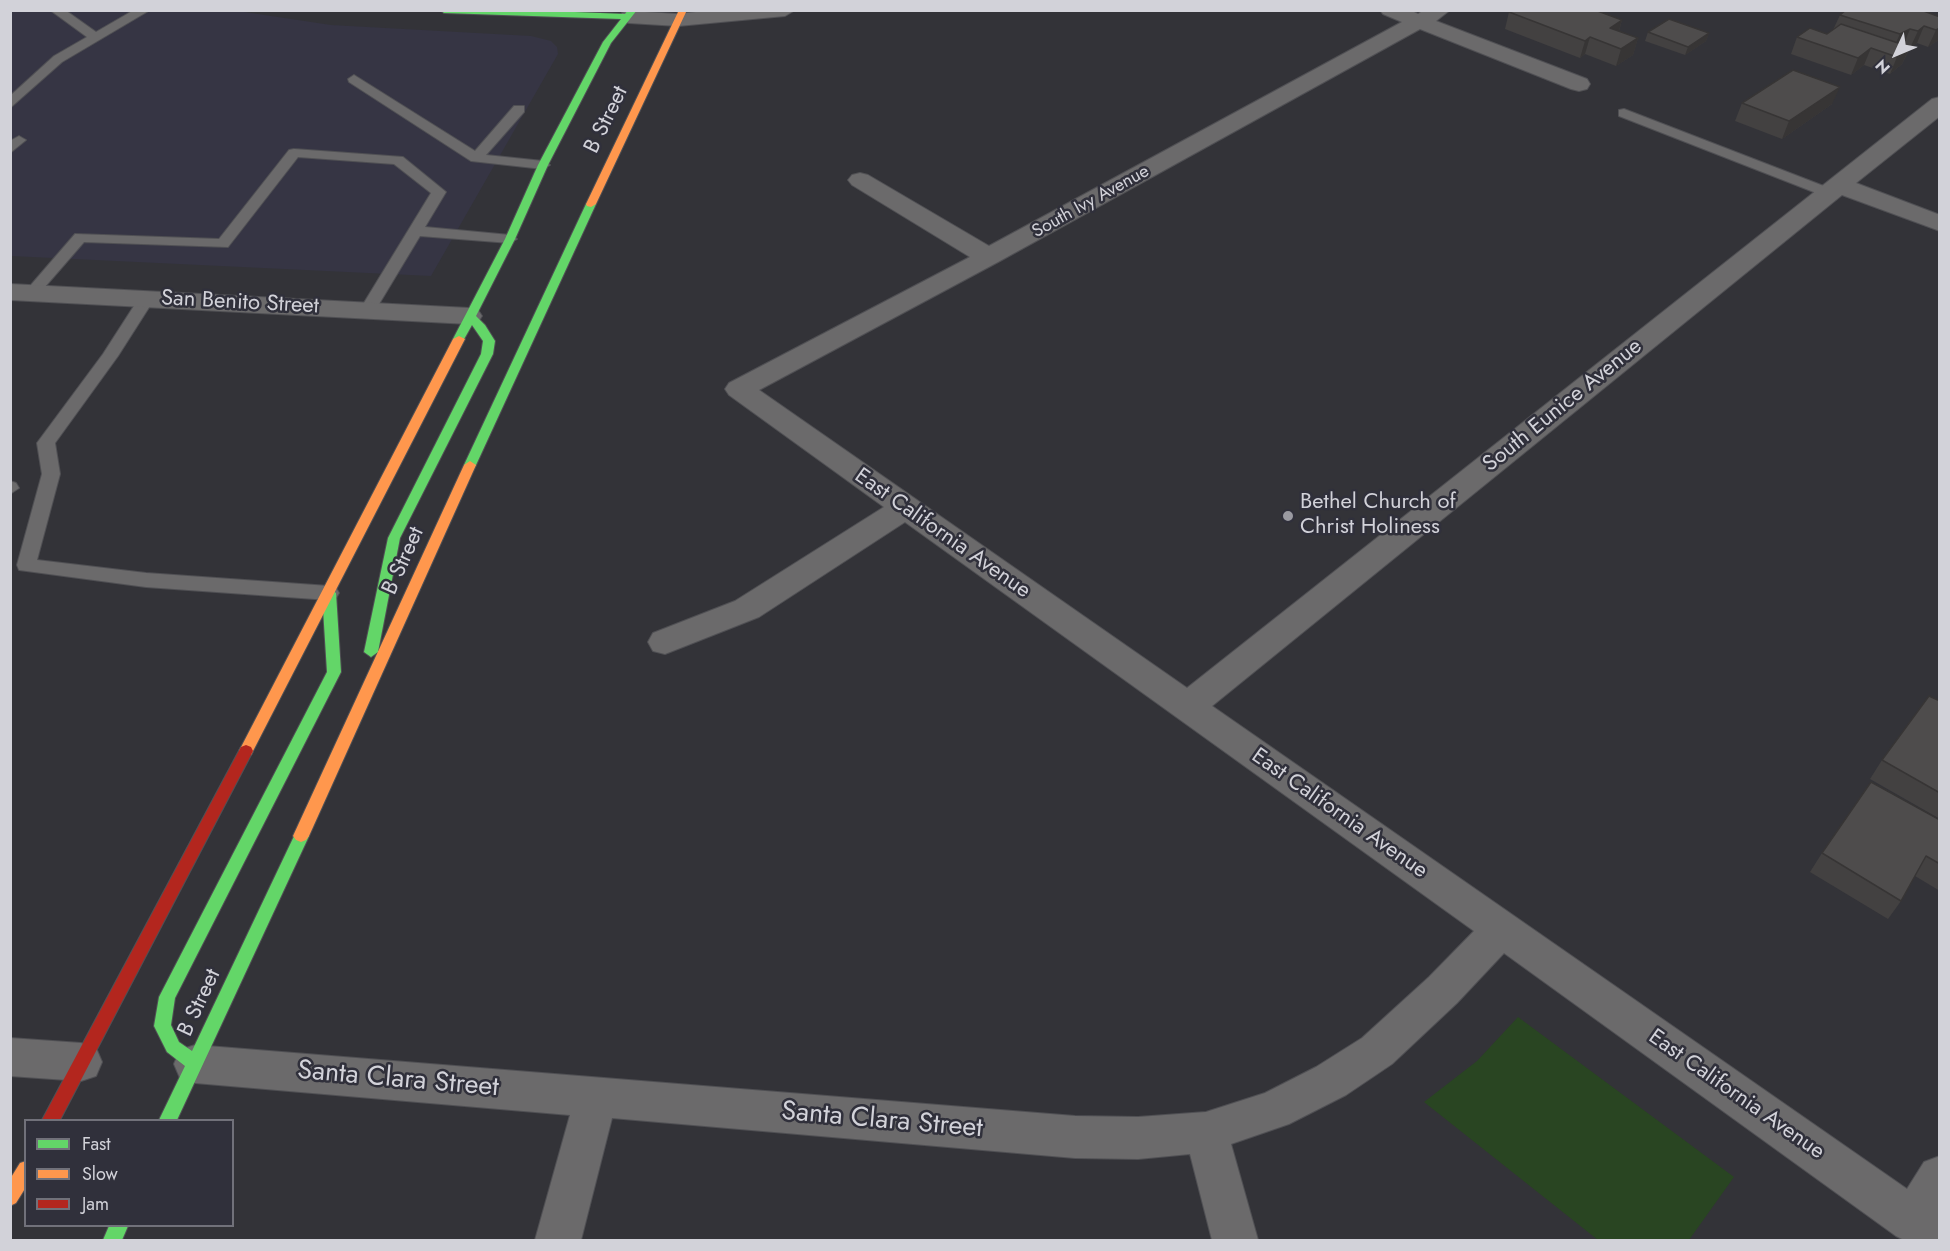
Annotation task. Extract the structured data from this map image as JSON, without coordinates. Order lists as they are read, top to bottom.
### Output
{
  "streets": {
    "main road": ["B Street"],
    "street": [
      "South Ivy Avenue",
      "San Benito Street",
      "South Eunice Avenue",
      "East California Avenue",
      "Santa Clara Street"
    ]
  },
  "crossings": [
    ["B Street", "San Benito Street"],
    ["B Street", "Santa Clara Street"],
    ["South Ivy Avenue", "East California Avenue"],
    ["South Eunice Avenue", "East California Avenue"],
    ["East California Avenue", "Santa Clara Street"]
  ],
  "places": ["Bethel Church of Christ Holiness"],
  "legend": ["Fast", "Slow", "Jam"],
  "north": "bottom left"
}
